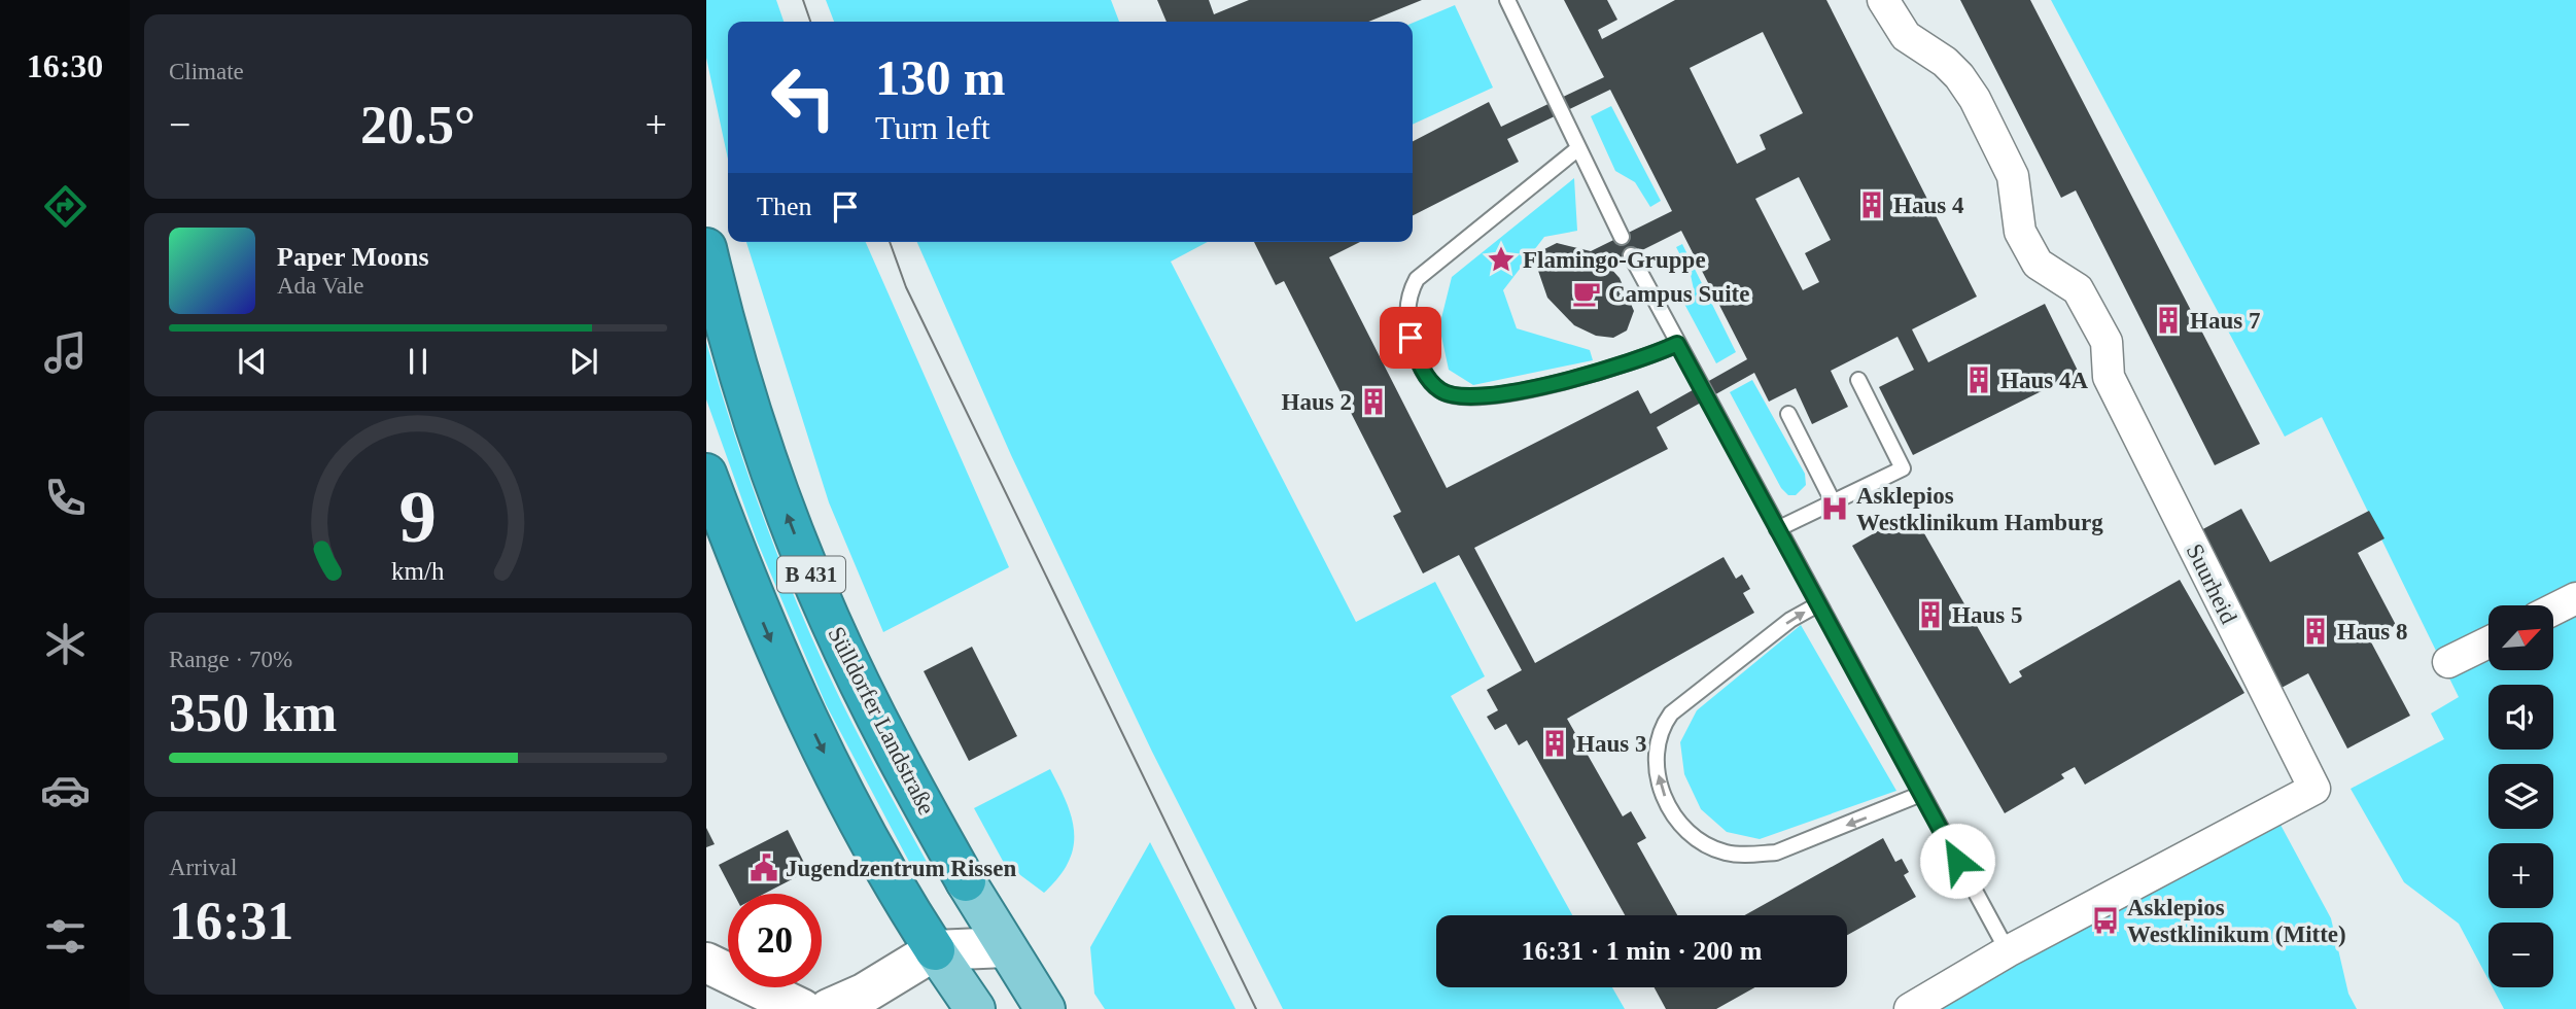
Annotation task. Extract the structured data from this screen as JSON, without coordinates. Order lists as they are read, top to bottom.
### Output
{
  "streets": {
    "highway": ["B 431", "Sülldorfer Landstraße"],
    "street": ["Suurheid"]
  },
  "places": {
    "building": [
      "Haus 4",
      "Haus 7",
      "Haus 4A",
      "Haus 2",
      "Haus 5",
      "Haus 8",
      "Haus 3"
    ],
    "place": ["Flamingo-Gruppe"],
    "cafe": ["Campus Suite"],
    "hospital": ["Asklepios Westklinikum Hamburg"],
    "public building": ["Jugendzentrum Rissen"],
    "bus stop": ["Asklepios Westklinikum (Mitte)"]
  },
  "north": "top right",
  "page": {
    "tabs": "16:30",
    "tile": [
      "Climate",
      ["Range · 70%", "350 km"],
      ["Arrival", "16:31"]
    ],
    "turn": ["130 m", "Turn left"],
    "heat": ["−", "20.5°", "+"],
    "then": "Then",
    "song": ["Paper Moons", "Ada Vale"],
    "map_buttons": ["+", "−"],
    "limit": "20",
    "trip": "16:31 · 1 min · 200 m",
    "gauge": ["9", "km/h"]
  }
}
